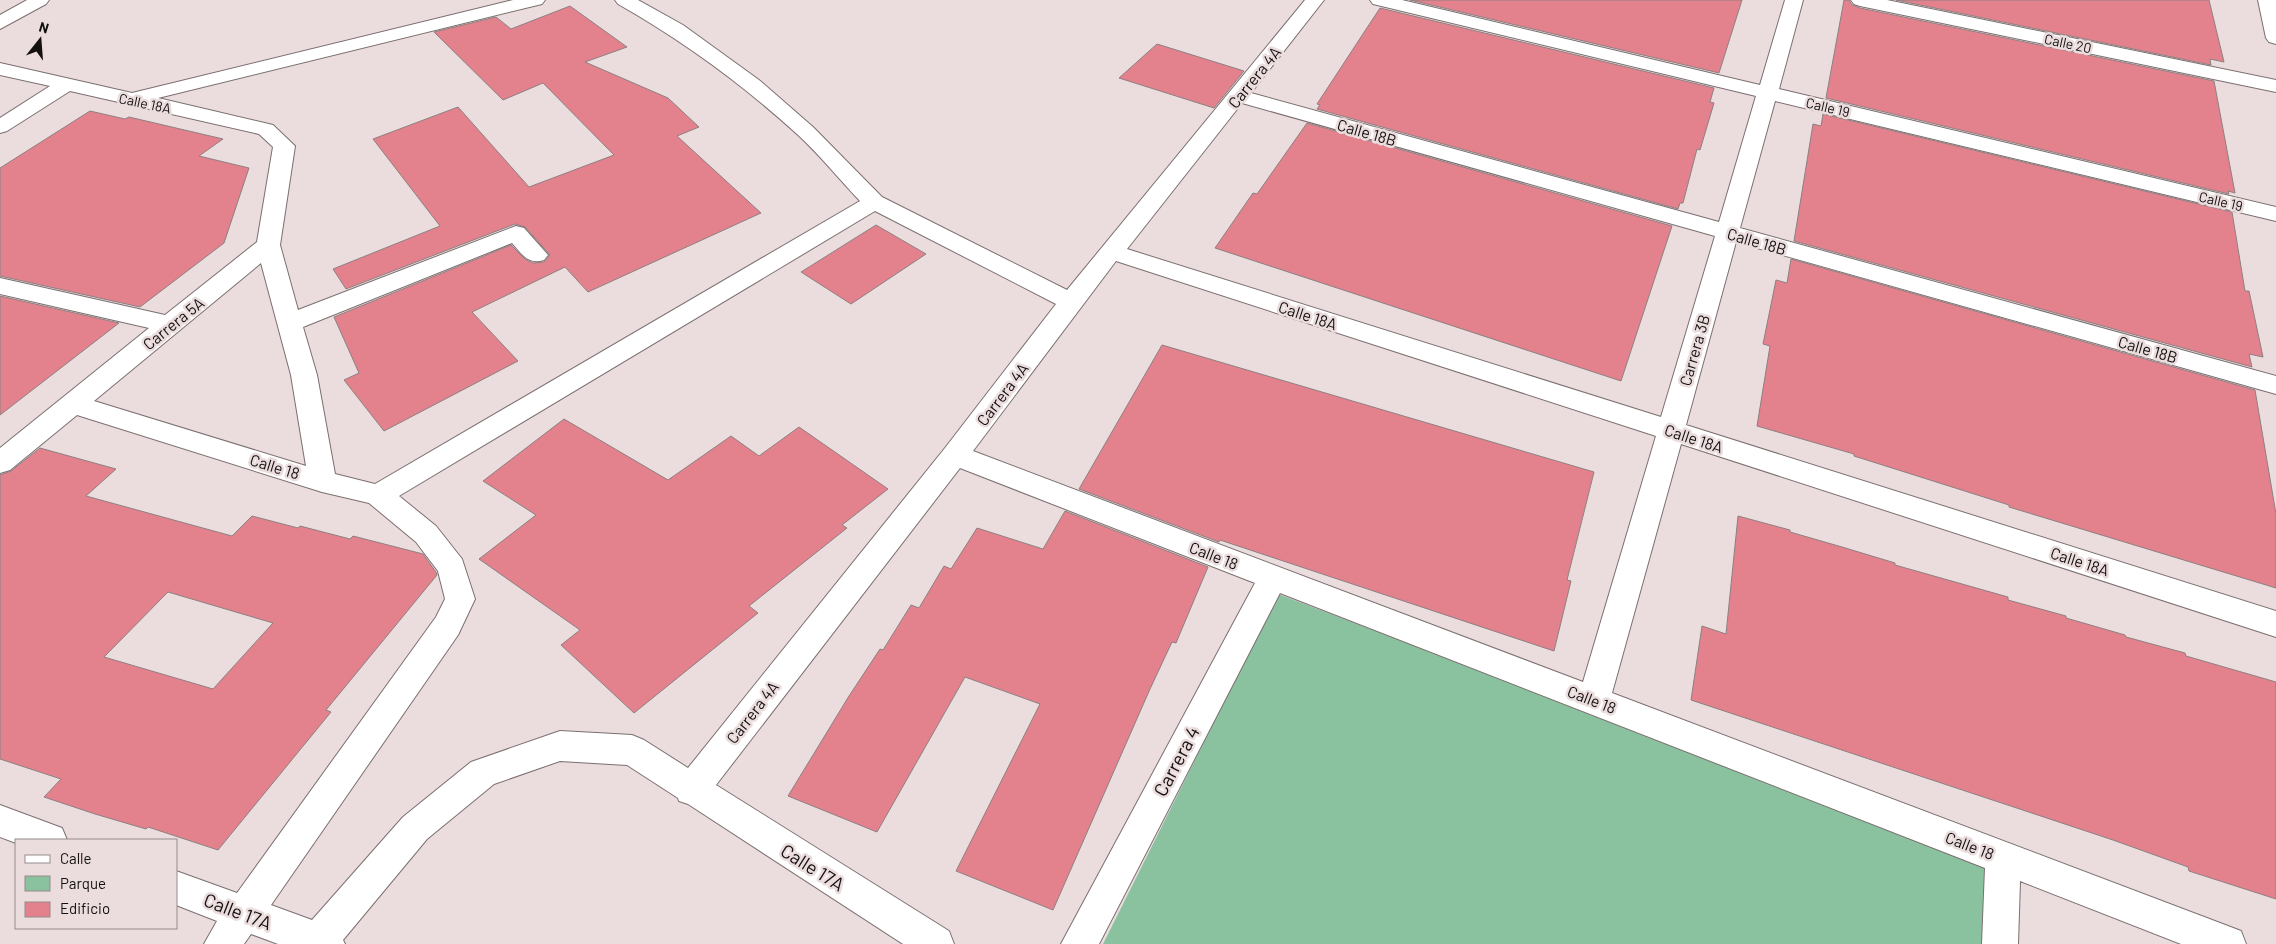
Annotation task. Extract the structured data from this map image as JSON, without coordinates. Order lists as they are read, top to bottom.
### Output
{
  "streets": {
    "street": [
      "Calle 20",
      "Carrera 4A",
      "Calle 18A",
      "Calle 19",
      "Calle 18B",
      "Carrera 5A",
      "Carrera 3B",
      "Calle 18",
      "Carrera 4",
      "Calle 17A"
    ]
  },
  "crossings": [
    ["Carrera 4A", "Calle 18A"],
    ["Carrera 4A", "Calle 18B"],
    ["Carrera 4A", "Calle 18"],
    ["Carrera 4A", "Calle 17A"],
    ["Calle 18A", "Carrera 5A"],
    ["Calle 18A", "Carrera 3B"],
    ["Calle 19", "Carrera 3B"],
    ["Calle 18B", "Carrera 3B"],
    ["Carrera 5A", "Calle 18"],
    ["Carrera 3B", "Calle 18"],
    ["Calle 18", "Carrera 4"],
    ["Calle 18", "Calle 17A"]
  ],
  "legend": ["Calle", "Parque", "Edificio"],
  "north": "top"
}
